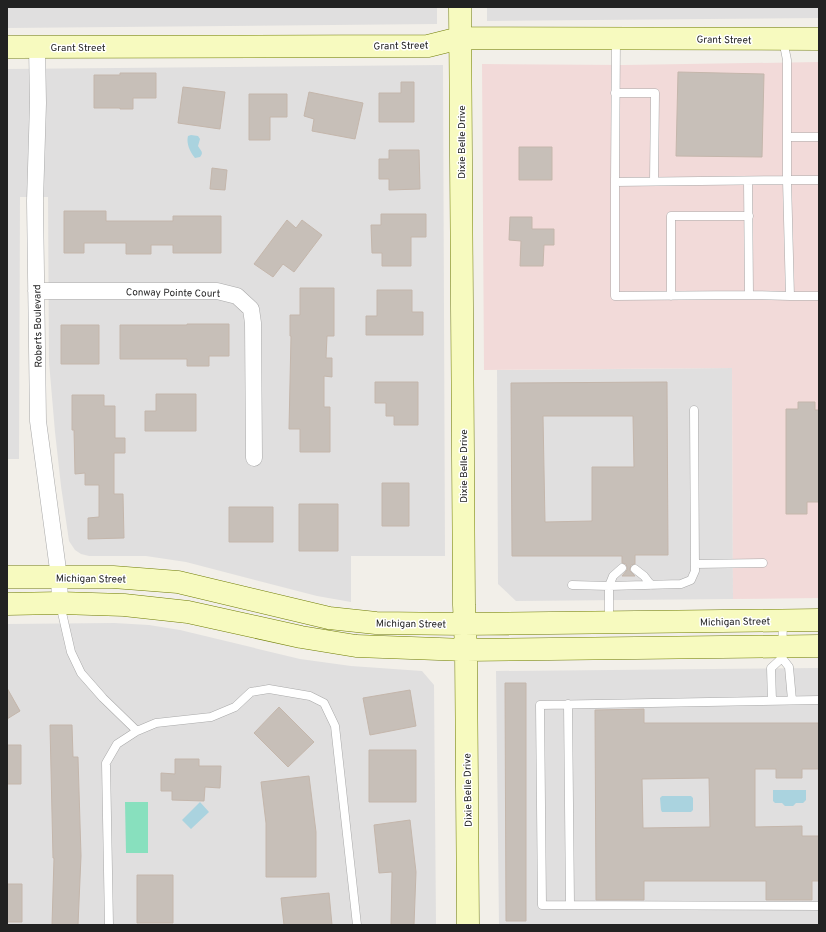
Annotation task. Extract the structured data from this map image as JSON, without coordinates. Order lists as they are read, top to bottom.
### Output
{
  "streets": {
    "street": [
      "Grant Street",
      "Dixie Belle Drive",
      "Conway Pointe Court",
      "Roberts Boulevard",
      "Michigan Street"
    ]
  },
  "crossings": [
    ["Grant Street", "Dixie Belle Drive"],
    ["Grant Street", "Roberts Boulevard"],
    ["Dixie Belle Drive", "Michigan Street"],
    ["Conway Pointe Court", "Roberts Boulevard"],
    ["Roberts Boulevard", "Michigan Street"]
  ]
}
